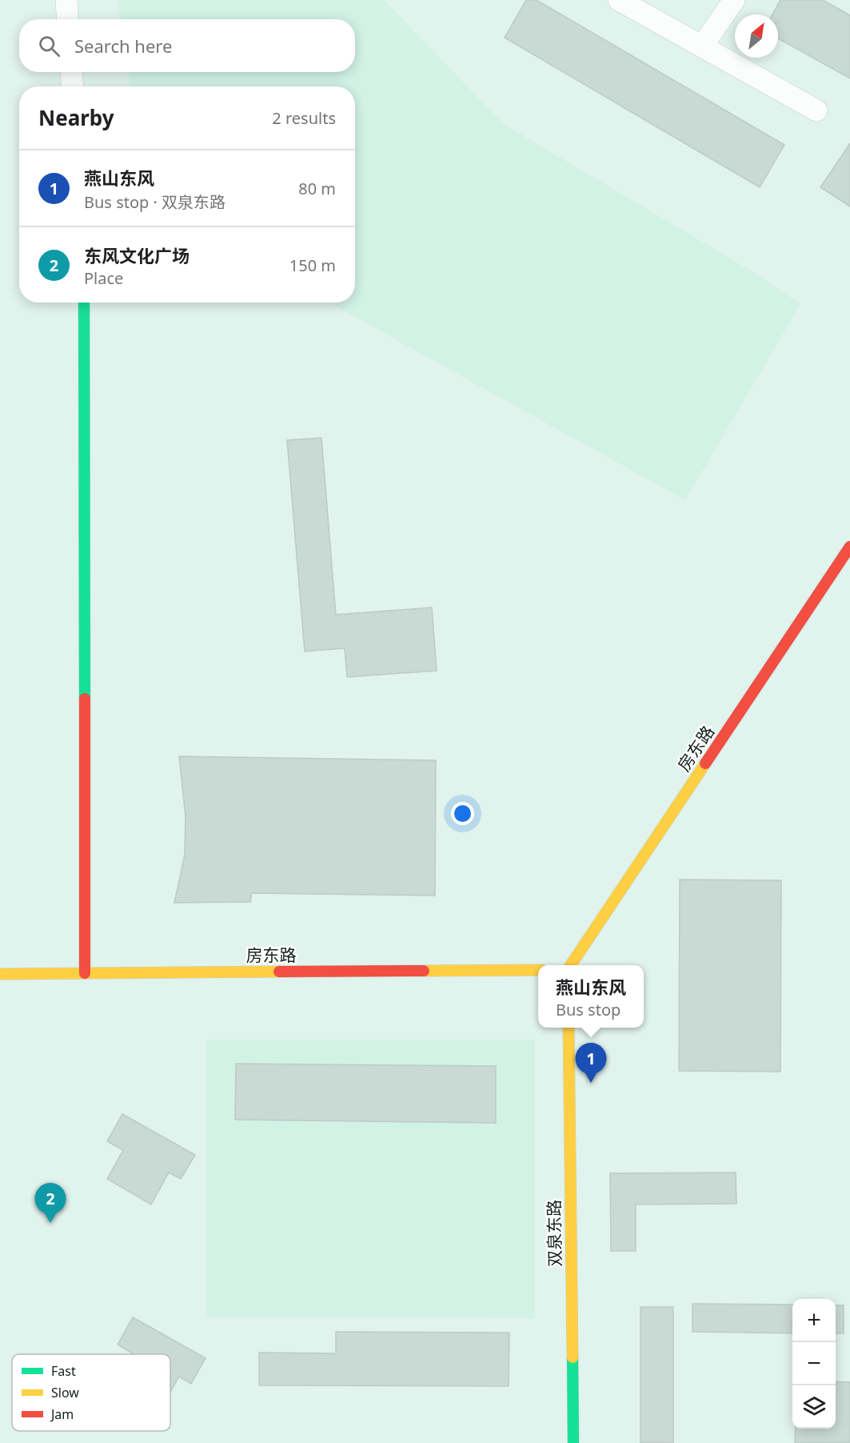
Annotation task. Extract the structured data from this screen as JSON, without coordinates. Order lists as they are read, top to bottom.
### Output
{
  "streets": {
    "main road": ["房东路", "双泉东路"]
  },
  "legend": ["Fast", "Slow", "Jam"],
  "north": "top right",
  "page": {
    "search": "Search here",
    "heading": ["Nearby", "2 results"],
    "list": [
      {
        "mark": "1",
        "name": "燕山东风",
        "note": "Bus stop · 双泉东路",
        "value": "80 m"
      },
      {
        "mark": "2",
        "name": "东风文化广场",
        "note": "Place",
        "value": "150 m"
      }
    ],
    "popup": ["燕山东风", "Bus stop"],
    "pins": ["1", "2"],
    "map_buttons": ["+", "−"]
  }
}
